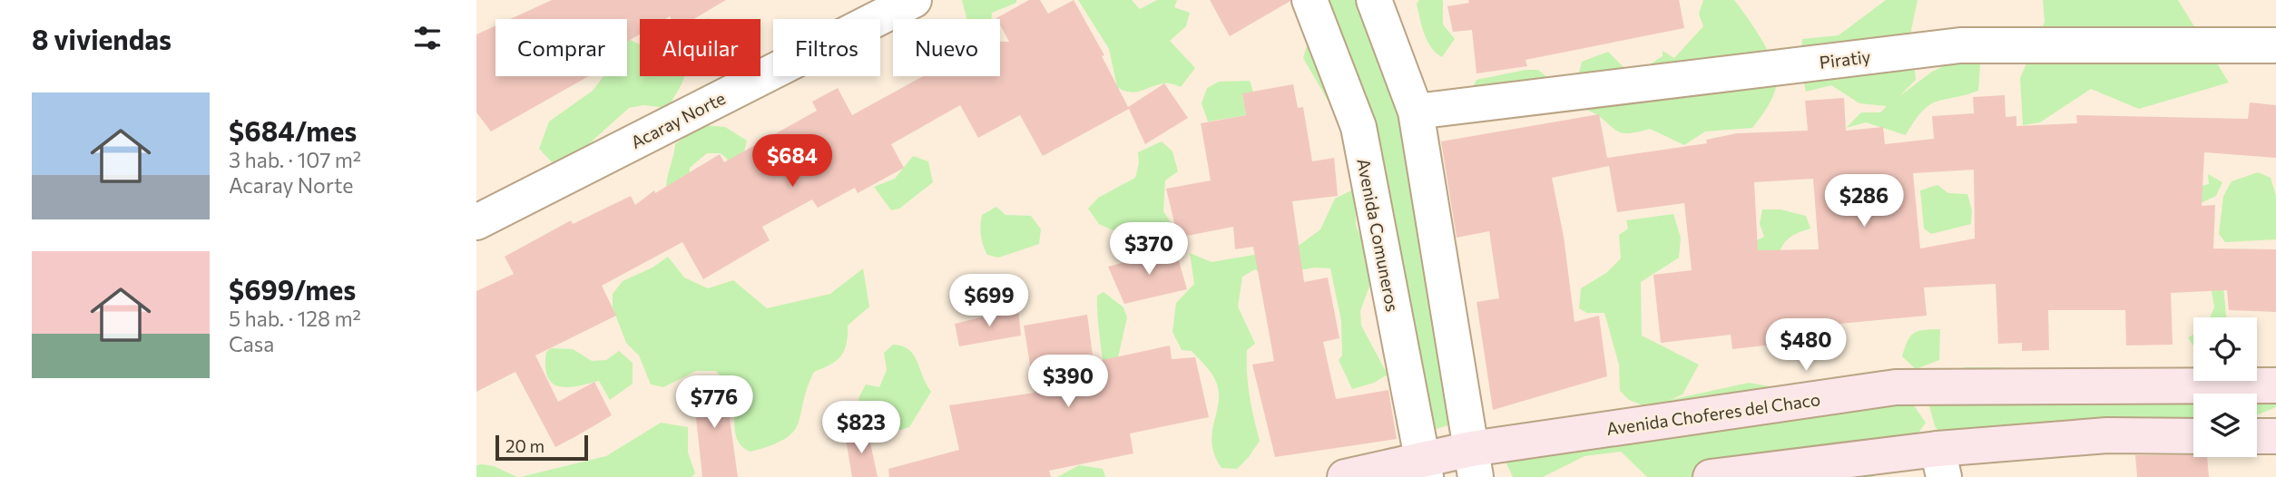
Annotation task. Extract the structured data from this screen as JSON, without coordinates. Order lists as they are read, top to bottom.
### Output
{
  "streets": {
    "street": [
      "Piratiy",
      "Acaray Norte",
      "Avenida Comuneros",
      "Avenida Choferes del Chaco"
    ]
  },
  "crossings": [
    ["Avenida Comuneros", "Avenida Choferes del Chaco"]
  ],
  "scale_bar": "20 m",
  "page": {
    "heading": "8 viviendas",
    "chip": [
      "Comprar",
      "Alquilar",
      "Filtros",
      "Nuevo"
    ],
    "list": [
      {
        "name": "$684/mes",
        "note": "3 hab. · 107 m² · Acaray Norte"
      },
      {
        "name": "$699/mes",
        "note": "5 hab. · 128 m² · Casa"
      }
    ],
    "price": [
      "$684",
      "$286",
      "$370",
      "$699",
      "$480",
      "$390",
      "$776",
      "$823"
    ],
    "scale": "20 m"
  }
}
